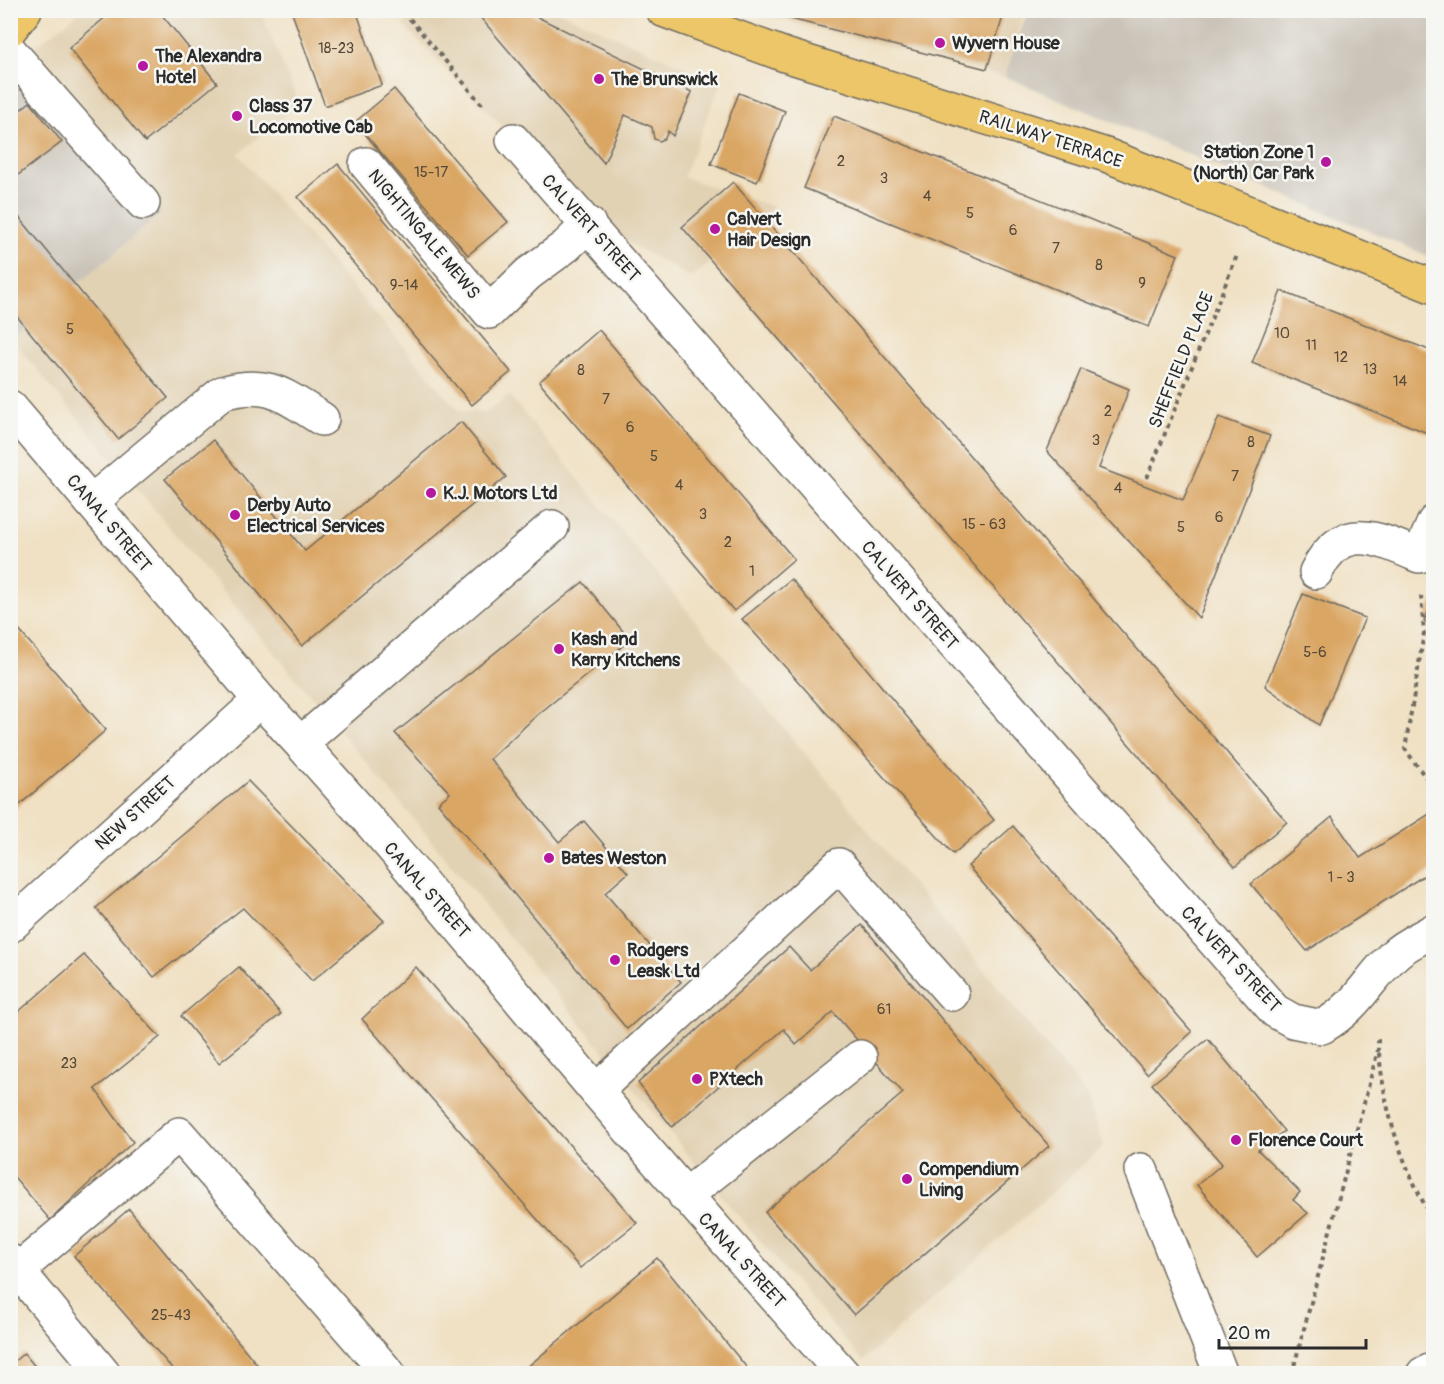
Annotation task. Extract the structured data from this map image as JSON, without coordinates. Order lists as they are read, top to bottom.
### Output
{
  "streets": {
    "main road": ["RAILWAY TERRACE"],
    "street": [
      "CALVERT STREET",
      "NIGHTINGALE MEWS",
      "CANAL STREET",
      "NEW STREET"
    ],
    "path": ["SHEFFIELD PLACE"]
  },
  "crossings": [
    ["CALVERT STREET", "NIGHTINGALE MEWS"],
    ["CANAL STREET", "NEW STREET"]
  ],
  "places": [
    "Wyvern House",
    "The Alexandra Hotel",
    "The Brunswick",
    "Class 37 Locomotive Cab",
    "Station Zone 1 (North) Car Park",
    "Calvert Hair Design",
    "K.J. Motors Ltd",
    "Derby Auto Electrical Services",
    "Kash and Karry Kitchens",
    "Bates Weston",
    "Rodgers Leask Ltd",
    "PXtech",
    "Florence Court",
    "Compendium Living"
  ],
  "house_numbers": [
    "18-23",
    "2",
    "15-17",
    "3",
    "4",
    "5",
    "6",
    "7",
    "8",
    "9",
    "9-14",
    "5",
    "10",
    "11",
    "12",
    "13",
    "8",
    "14",
    "7",
    "2",
    "6",
    "3",
    "8",
    "5",
    "7",
    "4",
    "4",
    "3",
    "6",
    "15 - 63",
    "5",
    "2",
    "1",
    "5-6",
    "1 - 3",
    "61",
    "23",
    "25-43"
  ],
  "scale_bar": "20 m"
}
